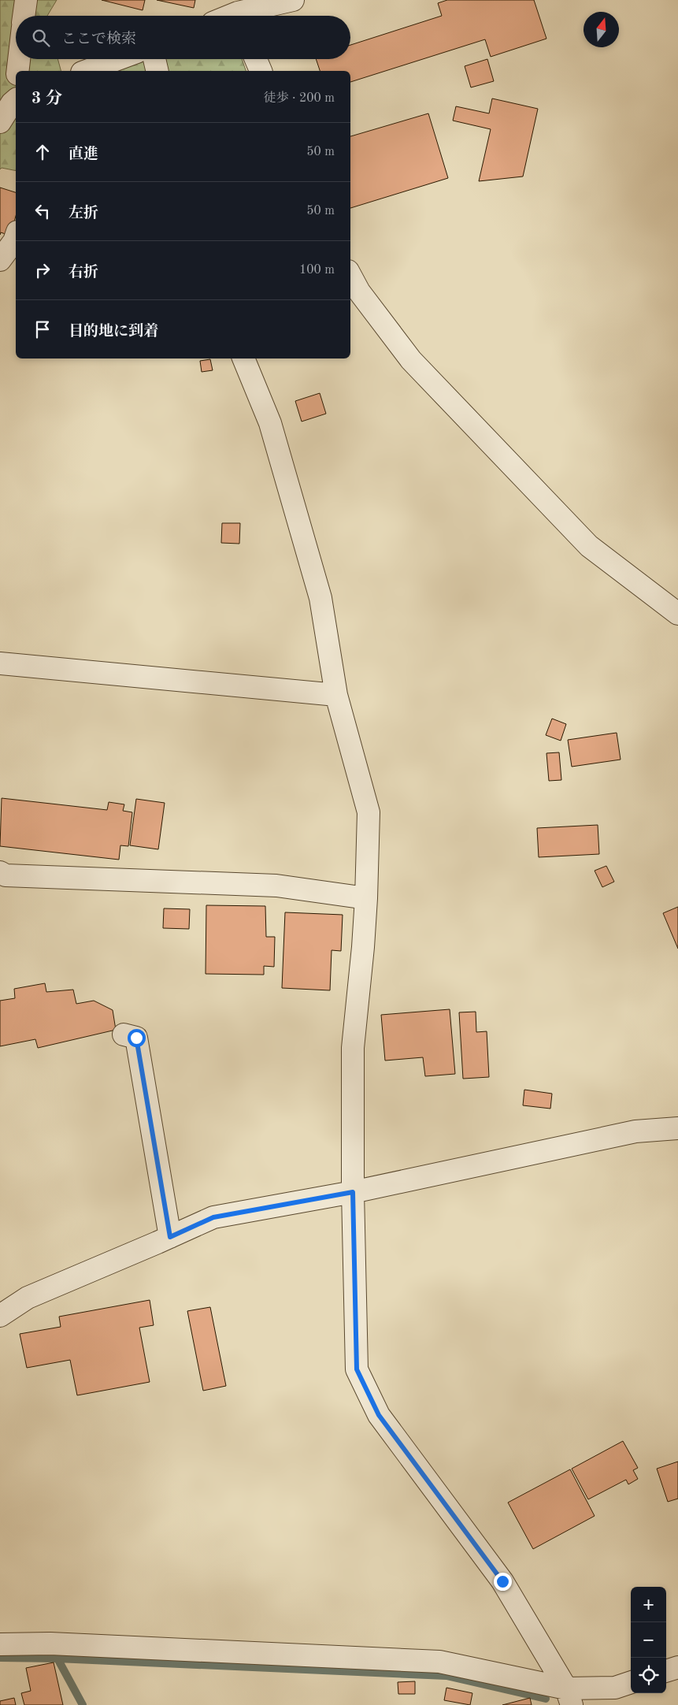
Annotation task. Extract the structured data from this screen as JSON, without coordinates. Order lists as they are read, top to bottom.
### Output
{
  "north": "top",
  "page": {
    "search": "ここで検索",
    "heading": ["3 分", "徒歩 · 200 m"],
    "list": [
      ["直進", "50 m"],
      ["左折", "50 m"],
      ["右折", "100 m"],
      "目的地に到着"
    ],
    "map_buttons": ["+", "−"]
  }
}
